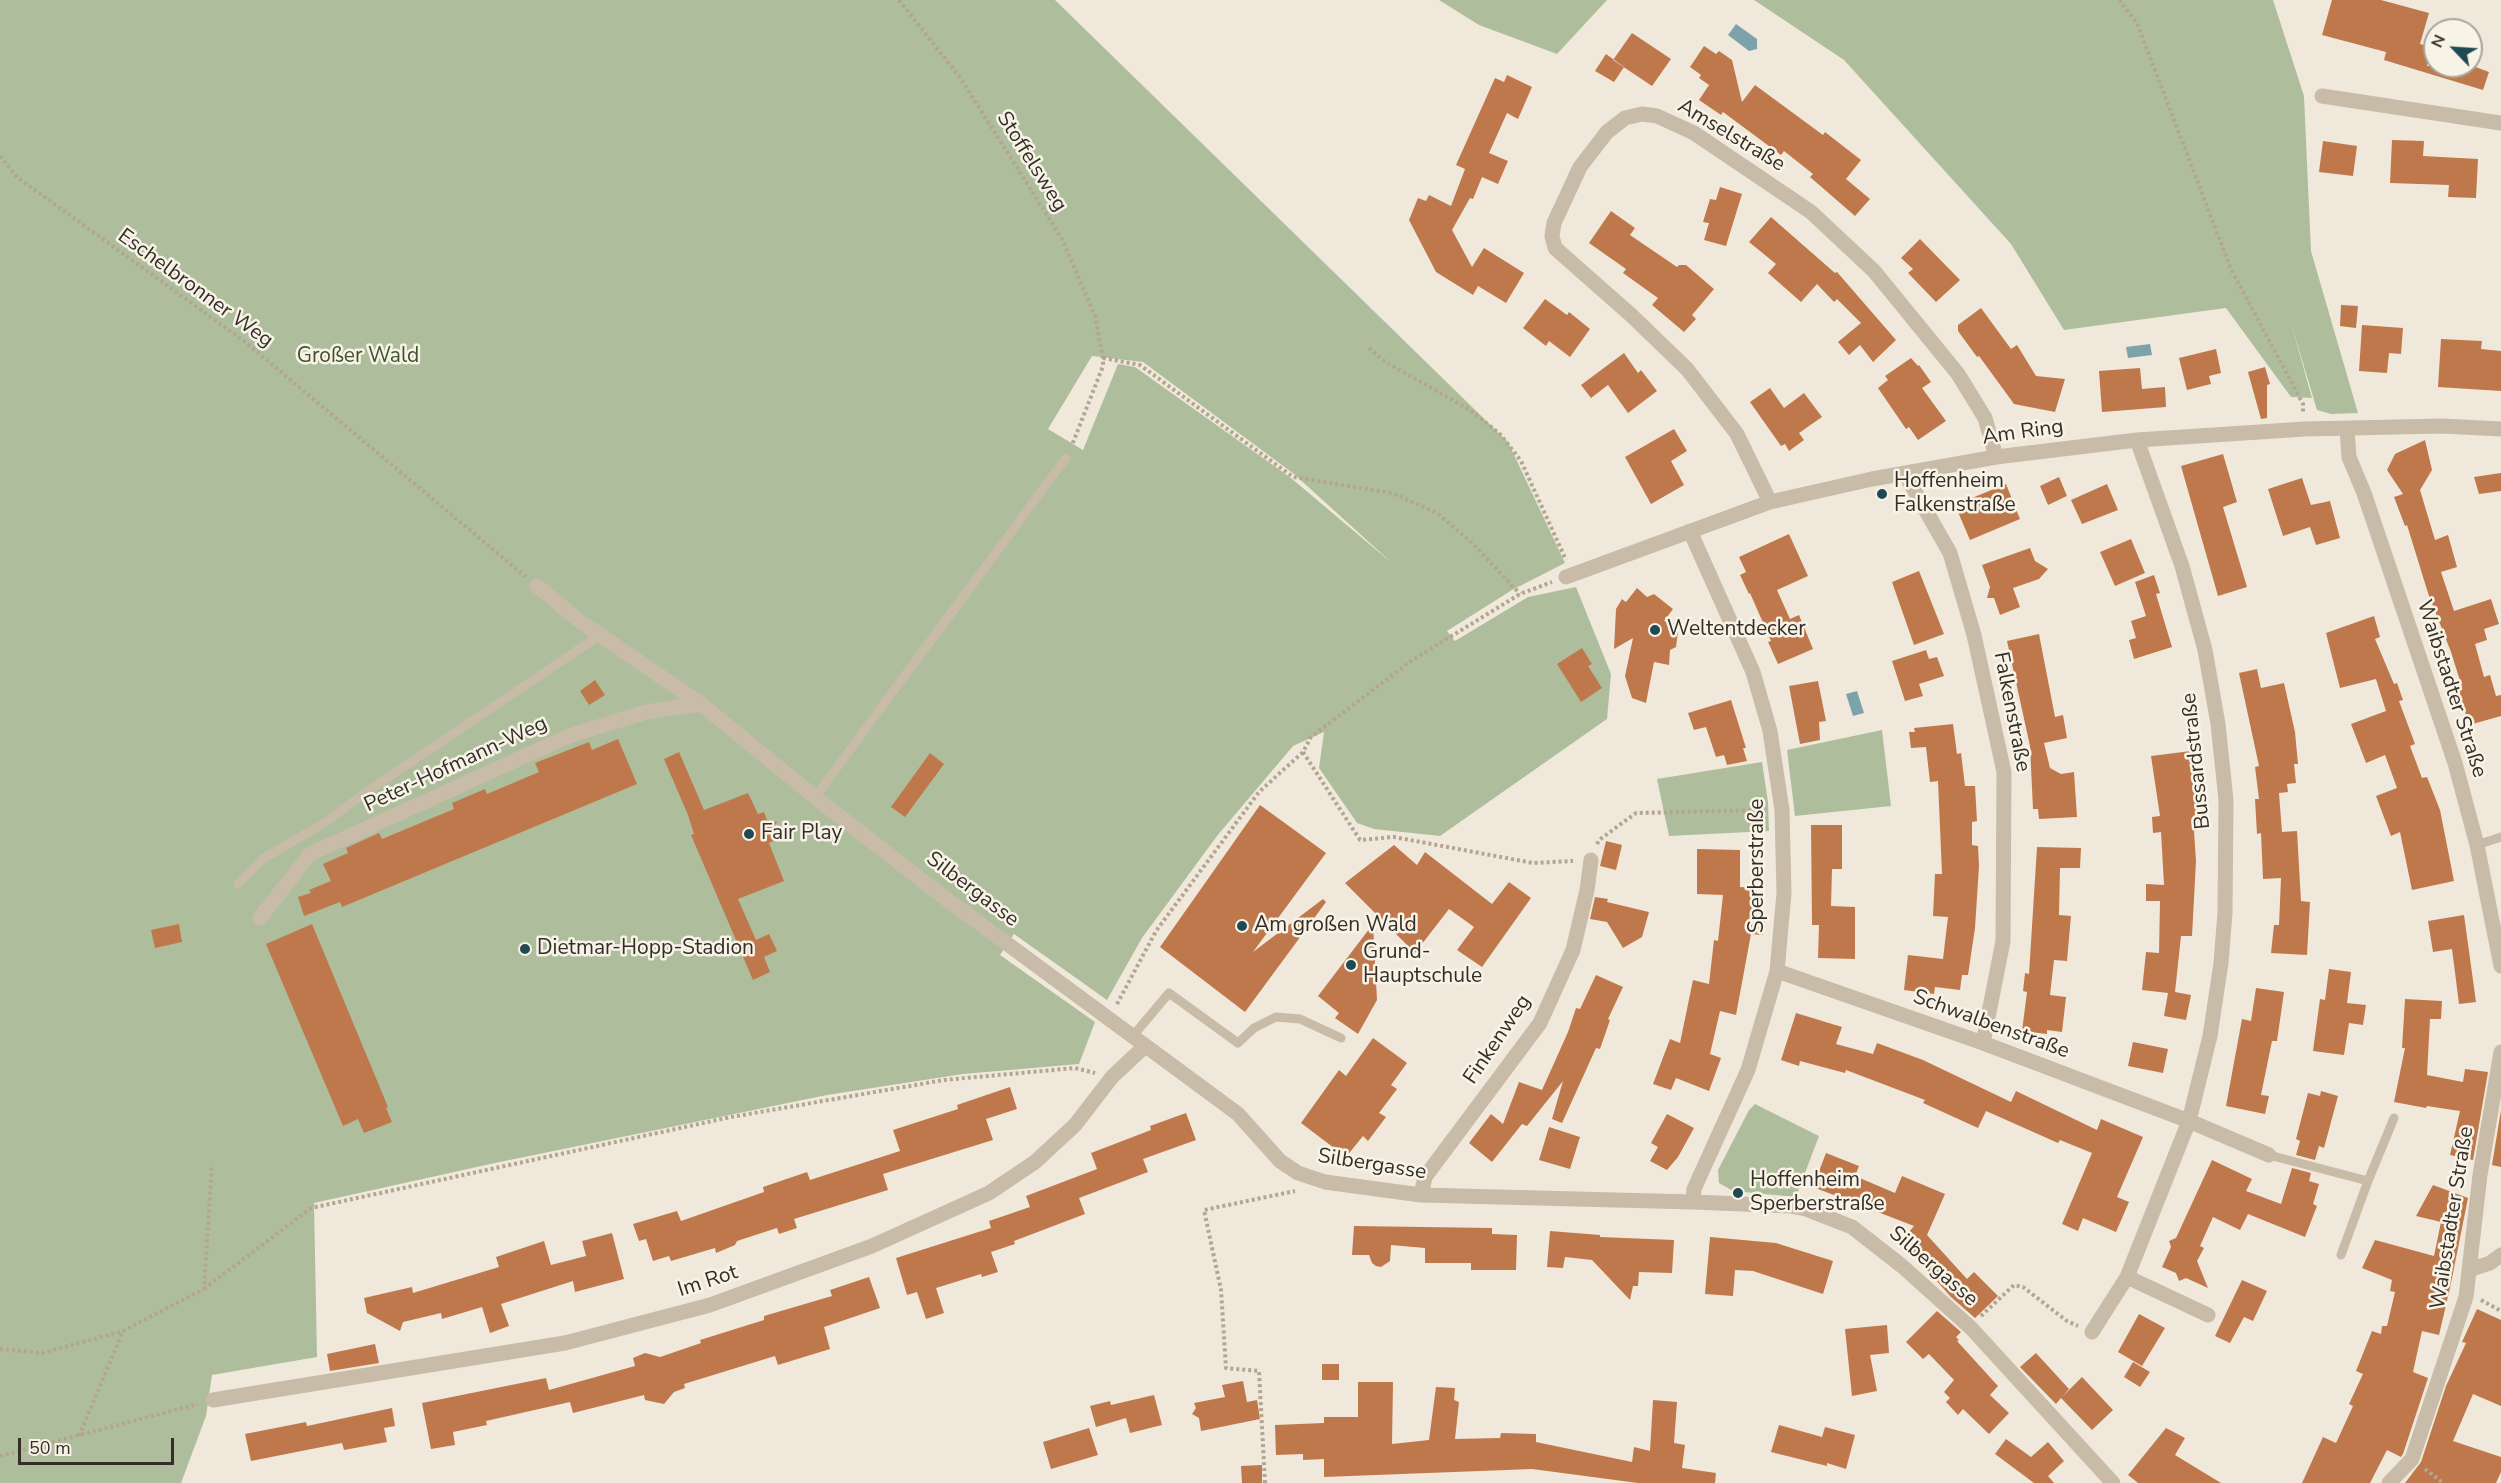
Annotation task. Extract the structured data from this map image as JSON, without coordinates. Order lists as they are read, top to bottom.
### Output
{
  "streets": {
    "street": [
      "Amselstraße",
      "Am Ring",
      "Waibstadter Straße",
      "Falkenstraße",
      "Bussardstraße",
      "Peter-Hofmann-Weg",
      "Sperberstraße",
      "Silbergasse",
      "Schwalbenstraße",
      "Finkenweg",
      "Im Rot"
    ],
    "path": ["Stoffelsweg", "Eschelbronner Weg"]
  },
  "crossings": [
    ["Amselstraße", "Am Ring"],
    ["Eschelbronner Weg", "Silbergasse"],
    ["Am Ring", "Waibstadter Straße"],
    ["Am Ring", "Falkenstraße"],
    ["Am Ring", "Bussardstraße"],
    ["Am Ring", "Sperberstraße"],
    ["Falkenstraße", "Schwalbenstraße"],
    ["Bussardstraße", "Schwalbenstraße"],
    ["Peter-Hofmann-Weg", "Silbergasse"],
    ["Sperberstraße", "Silbergasse"],
    ["Sperberstraße", "Schwalbenstraße"],
    ["Silbergasse", "Finkenweg"],
    ["Silbergasse", "Im Rot"]
  ],
  "parks": ["Großer Wald"],
  "places": [
    "Hoffenheim Falkenstraße",
    "Weltentdecker",
    "Fair Play",
    "Am großen Wald",
    "Dietmar-Hopp-Stadion",
    "Grund- Hauptschule",
    "Hoffenheim Sperberstraße"
  ],
  "scale_bar": "50 m",
  "north": "top left"
}
